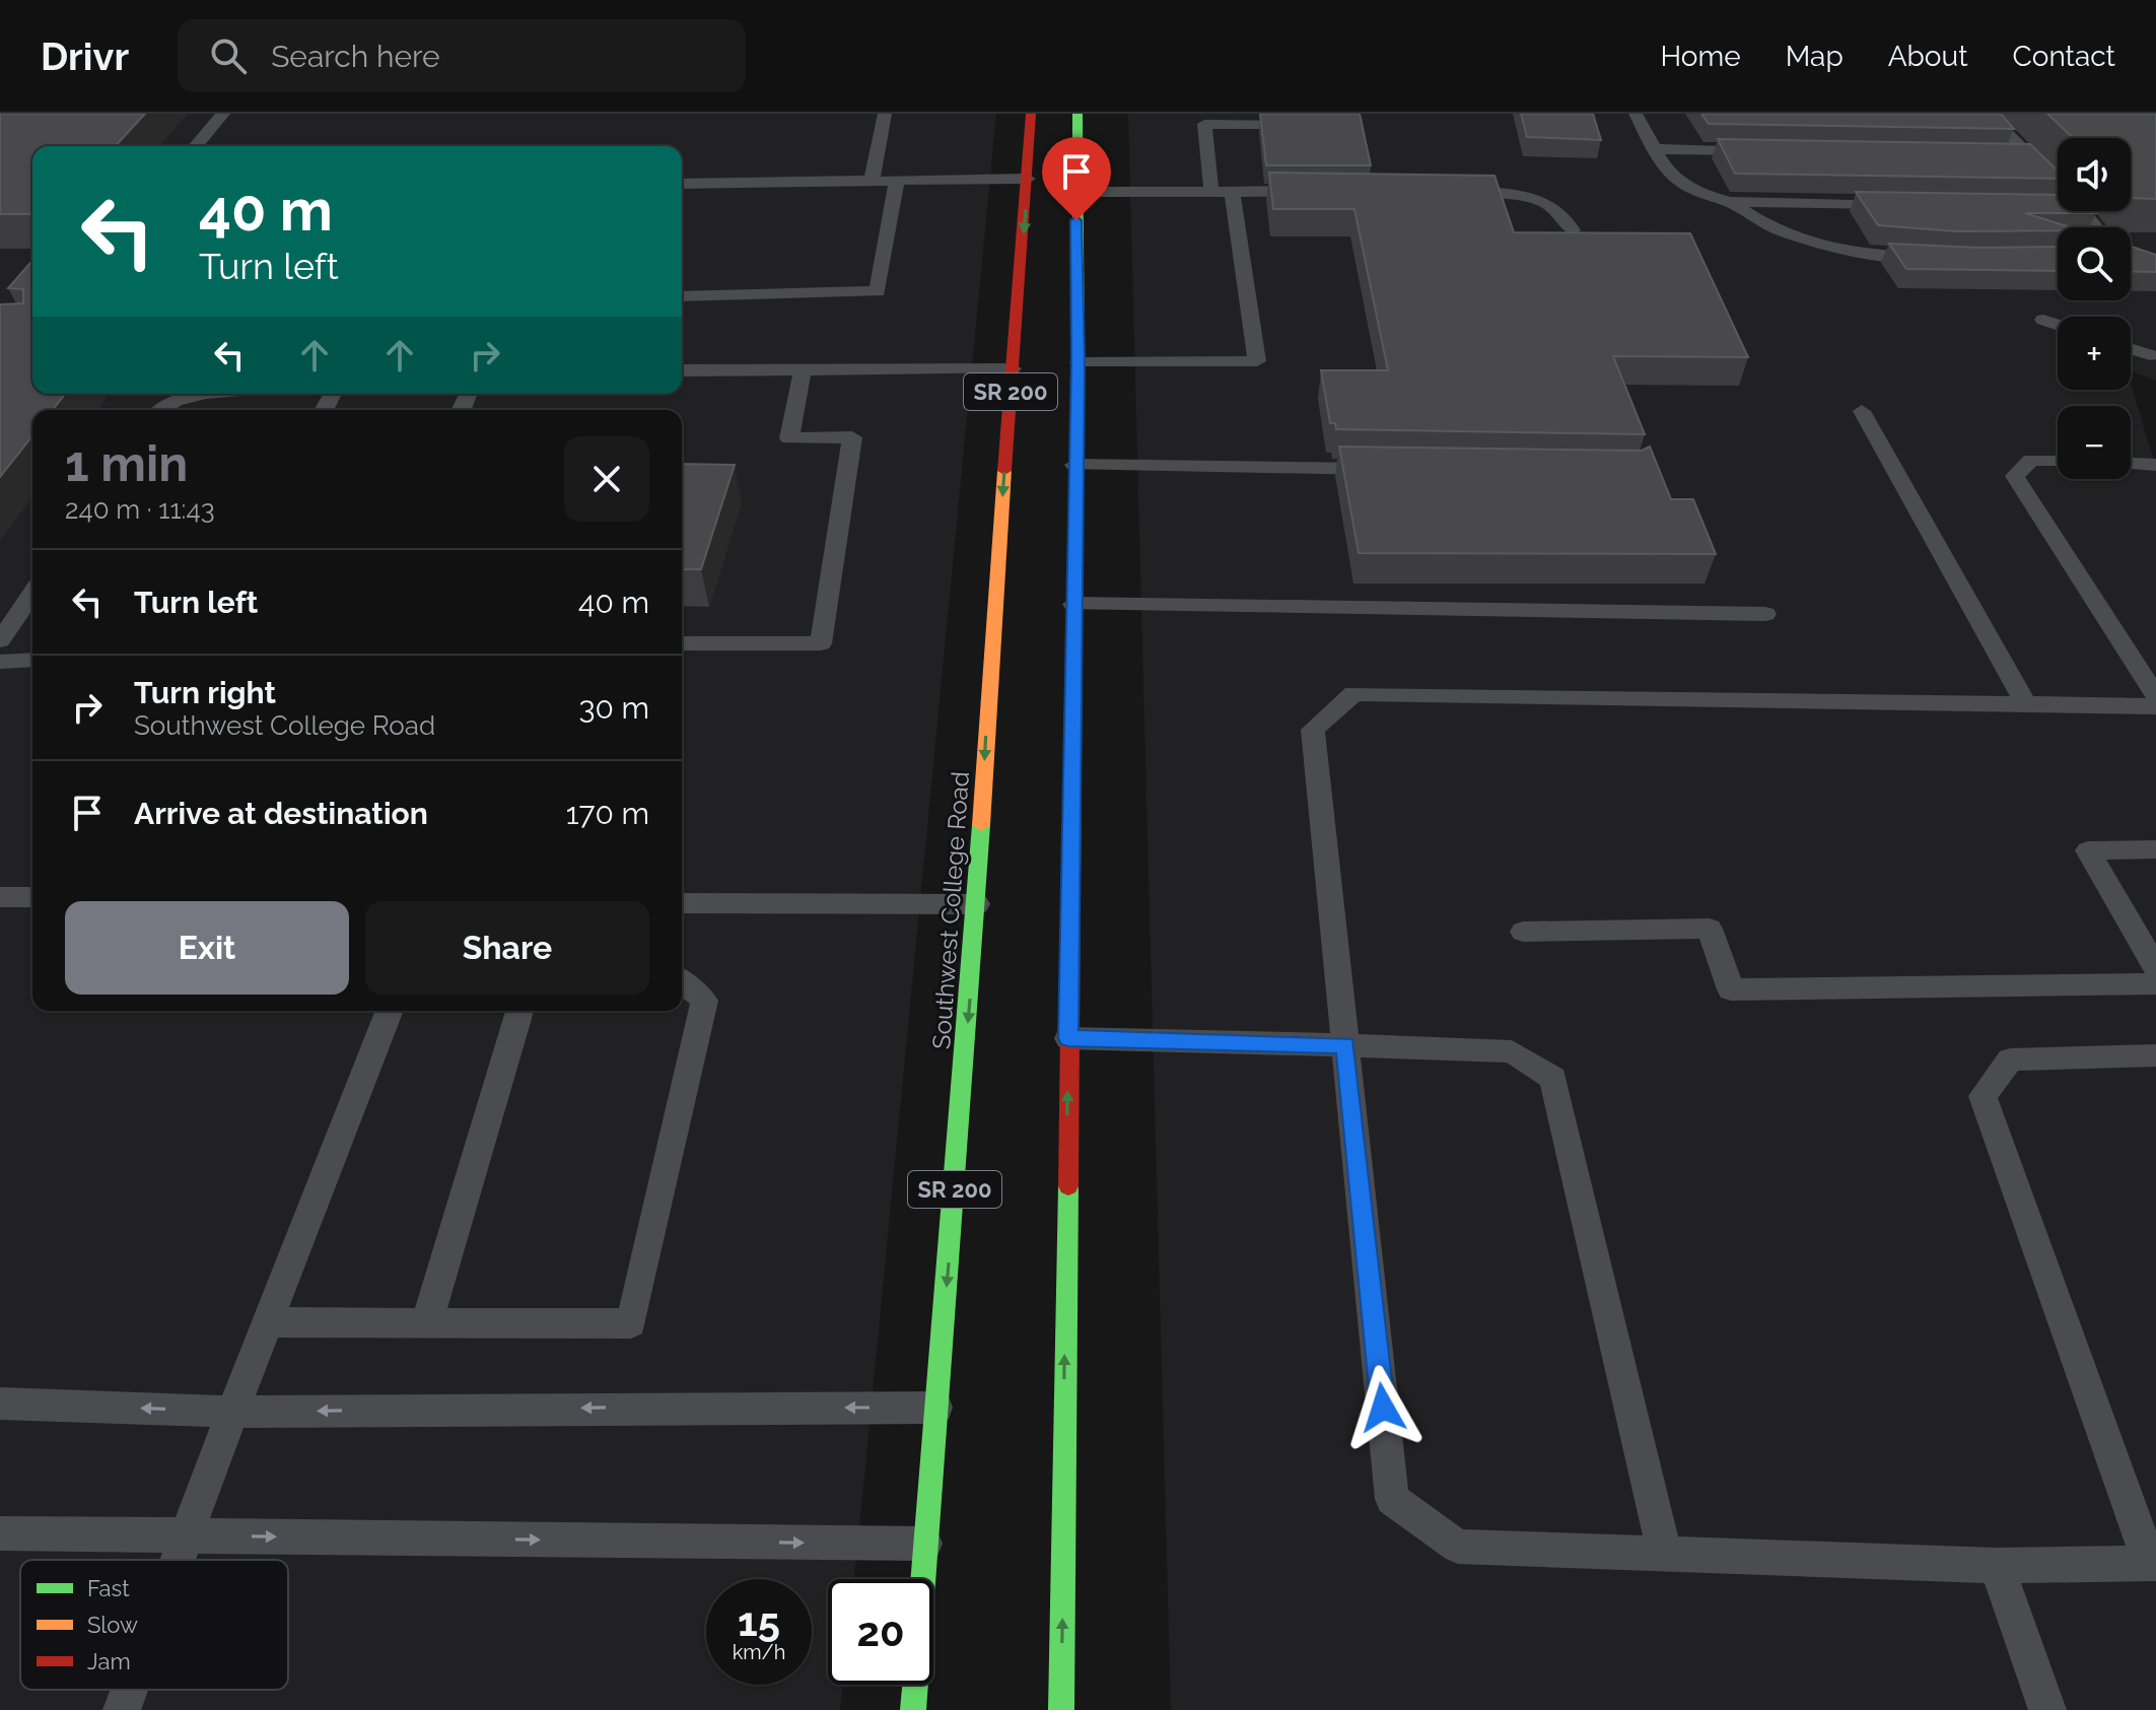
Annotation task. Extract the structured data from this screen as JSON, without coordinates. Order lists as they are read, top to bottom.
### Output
{
  "streets": {
    "main road": ["SR 200", "Southwest College Road"]
  },
  "legend": ["Fast", "Slow", "Jam"],
  "page": {
    "header": "Drivr",
    "search": "Search here",
    "nav": [
      "Home",
      "Map",
      "About",
      "Contact"
    ],
    "map_buttons": ["+", "−"],
    "turn": ["40 m", "Turn left"],
    "heading": ["1 min", "240 m · 11:43"],
    "list": [
      {
        "name": "Turn left",
        "value": "40 m"
      },
      {
        "name": "Turn right",
        "note": "Southwest College Road",
        "value": "30 m"
      },
      {
        "name": "Arrive at destination",
        "value": "170 m"
      }
    ],
    "buttons": ["Exit", "Share"],
    "speed": "15 km/h",
    "limit": "20"
  }
}
